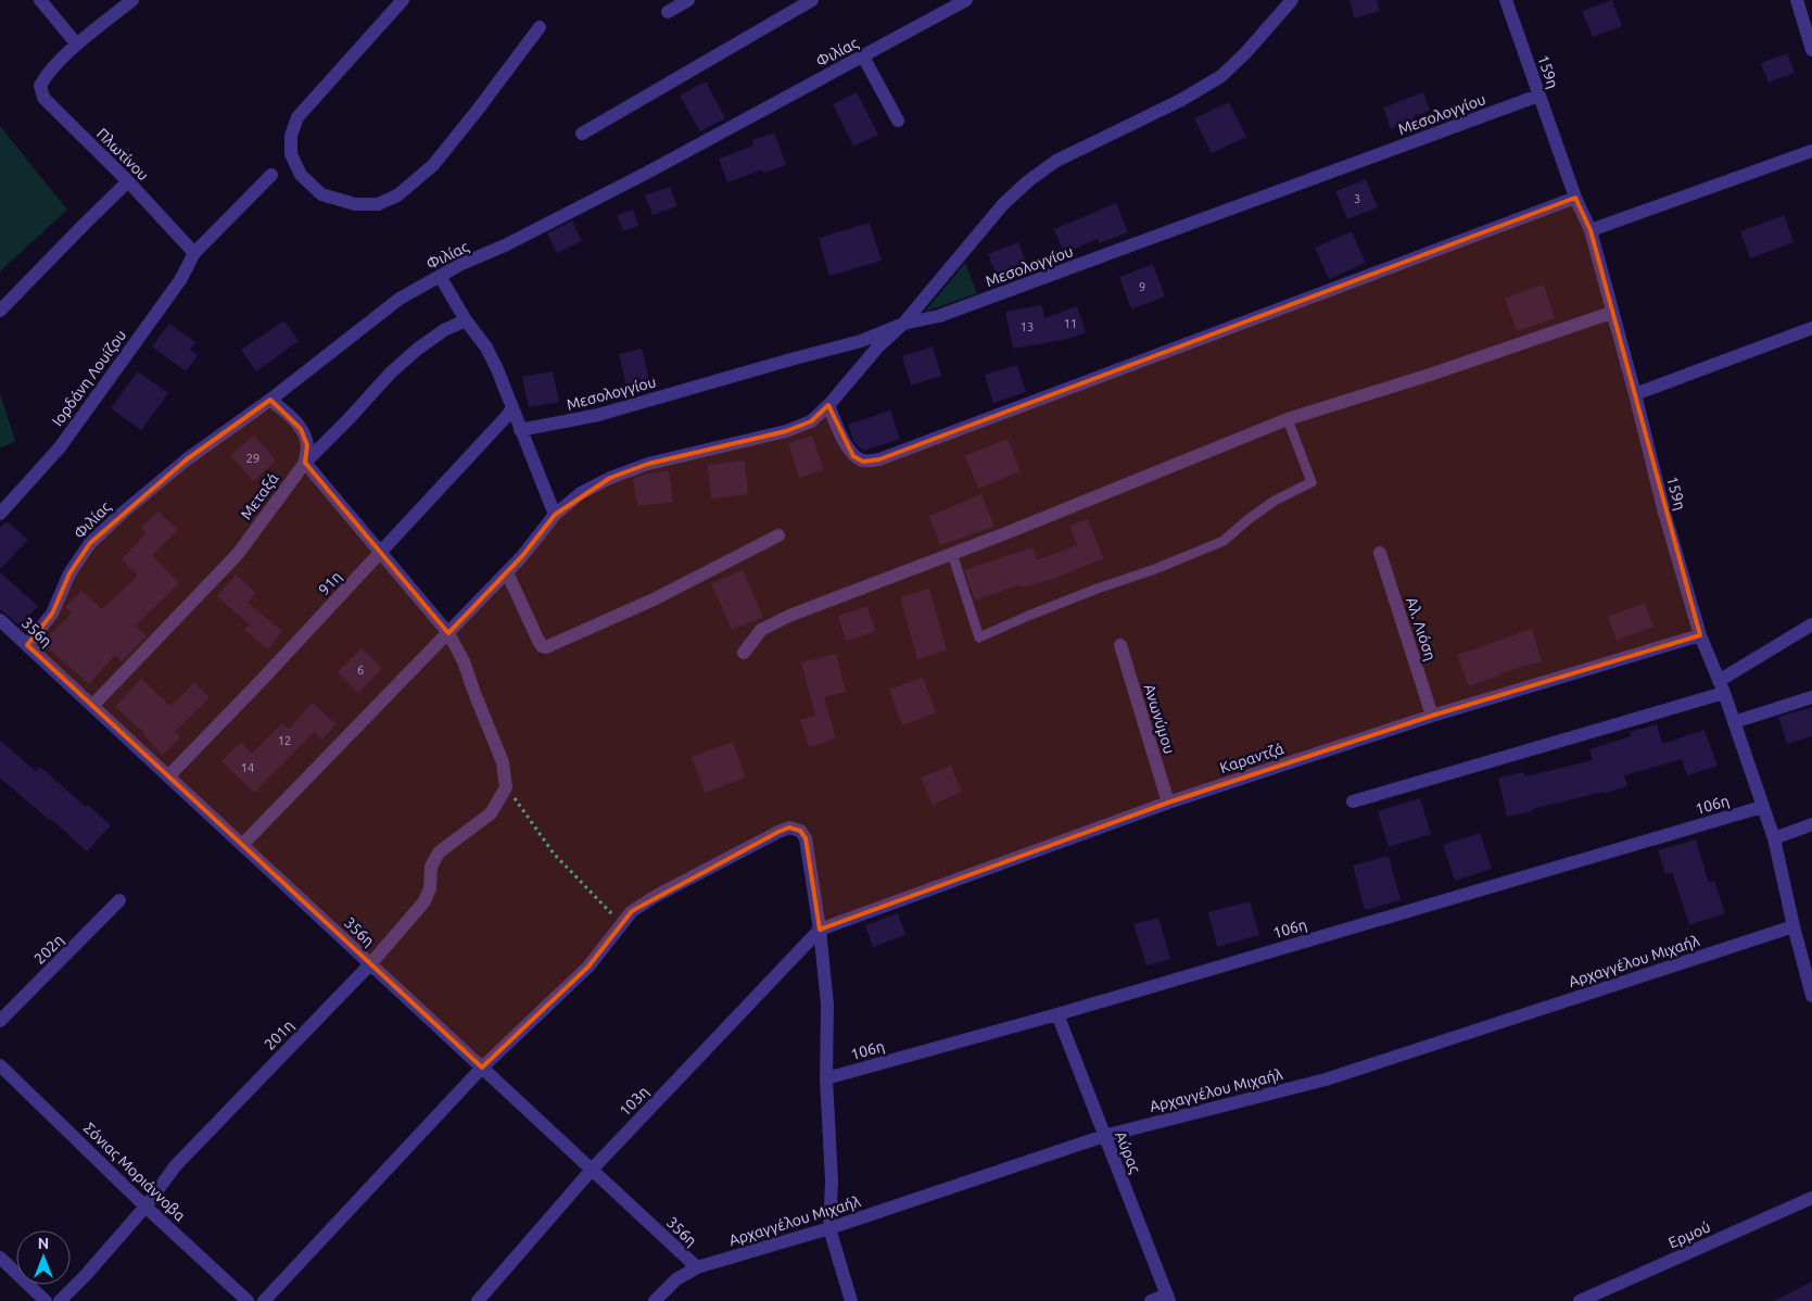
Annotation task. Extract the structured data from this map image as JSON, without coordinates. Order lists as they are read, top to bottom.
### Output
{
  "streets": {
    "street": [
      "Φιλίας",
      "159η",
      "Μεσολογγίου",
      "Πλωτίνου",
      "Ιορδάνη Λουίζου",
      "Μεταξά",
      "91η",
      "Αλ. Λιόση",
      "356η",
      "Ανωνύμου",
      "Καραντζά",
      "106η",
      "202η",
      "Αρχαγγέλου Μιχαήλ",
      "201η",
      "103η",
      "Αύρας",
      "Σόνιας Μοριάννοβα",
      "Ερμού"
    ]
  },
  "crossings": [
    ["Φιλίας", "356η"],
    ["159η", "Μεσολογγίου"],
    ["159η", "Καραντζά"],
    ["159η", "106η"],
    ["159η", "Αρχαγγέλου Μιχαήλ"],
    ["Πλωτίνου", "Ιορδάνη Λουίζου"],
    ["Μεταξά", "356η"],
    ["91η", "356η"],
    ["Αλ. Λιόση", "Καραντζά"],
    ["356η", "Αρχαγγέλου Μιχαήλ"],
    ["356η", "201η"],
    ["356η", "103η"],
    ["Ανωνύμου", "Καραντζά"],
    ["Καραντζά", "103η"],
    ["106η", "Αύρας"],
    ["Αρχαγγέλου Μιχαήλ", "Αύρας"],
    ["201η", "Σόνιας Μοριάννοβα"]
  ],
  "house_numbers": [
    "3",
    "9",
    "11",
    "13",
    "29",
    "6",
    "12",
    "14"
  ],
  "north": "top"
}
